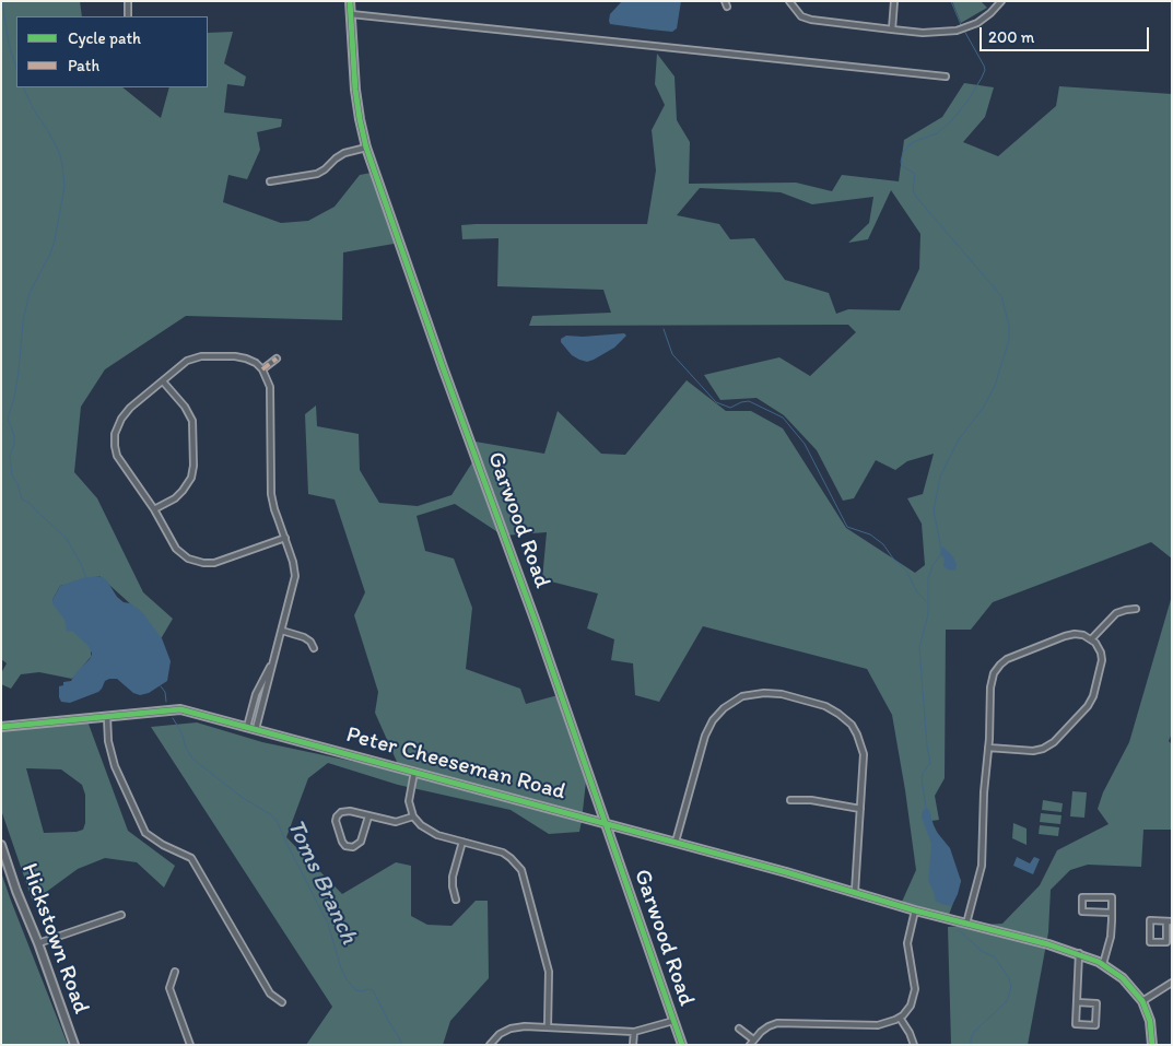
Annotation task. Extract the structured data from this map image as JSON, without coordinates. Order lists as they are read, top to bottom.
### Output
{
  "streets": {
    "street": ["Garwood Road", "Peter Cheeseman Road", "Hickstown Road"]
  },
  "crossings": [
    ["Garwood Road", "Peter Cheeseman Road"]
  ],
  "water": ["Toms Branch"],
  "legend": ["Cycle path", "Path"],
  "scale_bar": "200 m"
}
